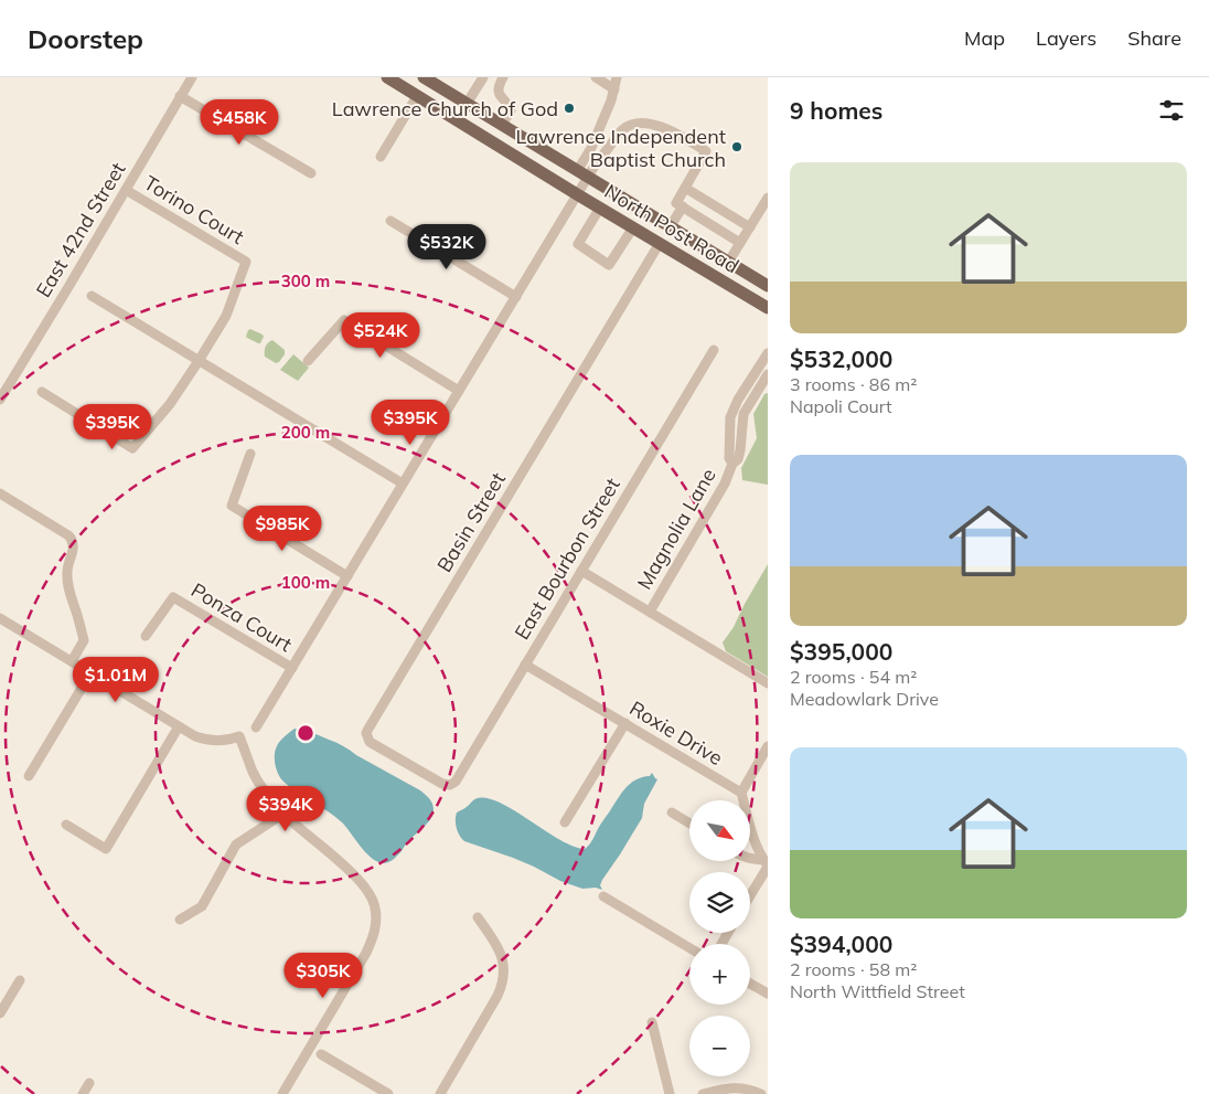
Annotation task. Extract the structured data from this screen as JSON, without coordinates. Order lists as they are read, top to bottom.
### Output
{
  "streets": {
    "main road": ["North Post Road"],
    "street": [
      "Torino Court",
      "East 42nd Street",
      "Basin Street",
      "Magnolia Lane",
      "East Bourbon Street",
      "Ponza Court",
      "Roxie Drive"
    ]
  },
  "crossings": [
    ["Torino Court", "East 42nd Street"],
    ["North Post Road", "Basin Street"],
    ["Basin Street", "East Bourbon Street"],
    ["East Bourbon Street", "Roxie Drive"]
  ],
  "places": ["Lawrence Church of God", "Lawrence Independent Baptist Church"],
  "north": "bottom right",
  "page": {
    "header": "Doorstep",
    "nav": ["Map", "Layers", "Share"],
    "heading": "9 homes",
    "price": [
      "$458K",
      "$532K",
      "$524K",
      "$395K",
      "$395K",
      "$985K",
      "$1.01M",
      "$394K",
      "$305K"
    ],
    "list": [
      {
        "name": "$532,000",
        "note": "3 rooms · 86 m² · Napoli Court"
      },
      {
        "name": "$395,000",
        "note": "2 rooms · 54 m² · Meadowlark Drive"
      },
      {
        "name": "$394,000",
        "note": "2 rooms · 58 m² · North Wittfield Street"
      }
    ],
    "map_buttons": ["+", "−"]
  },
  "rings": ["300 m", "200 m", "100 m"]
}
